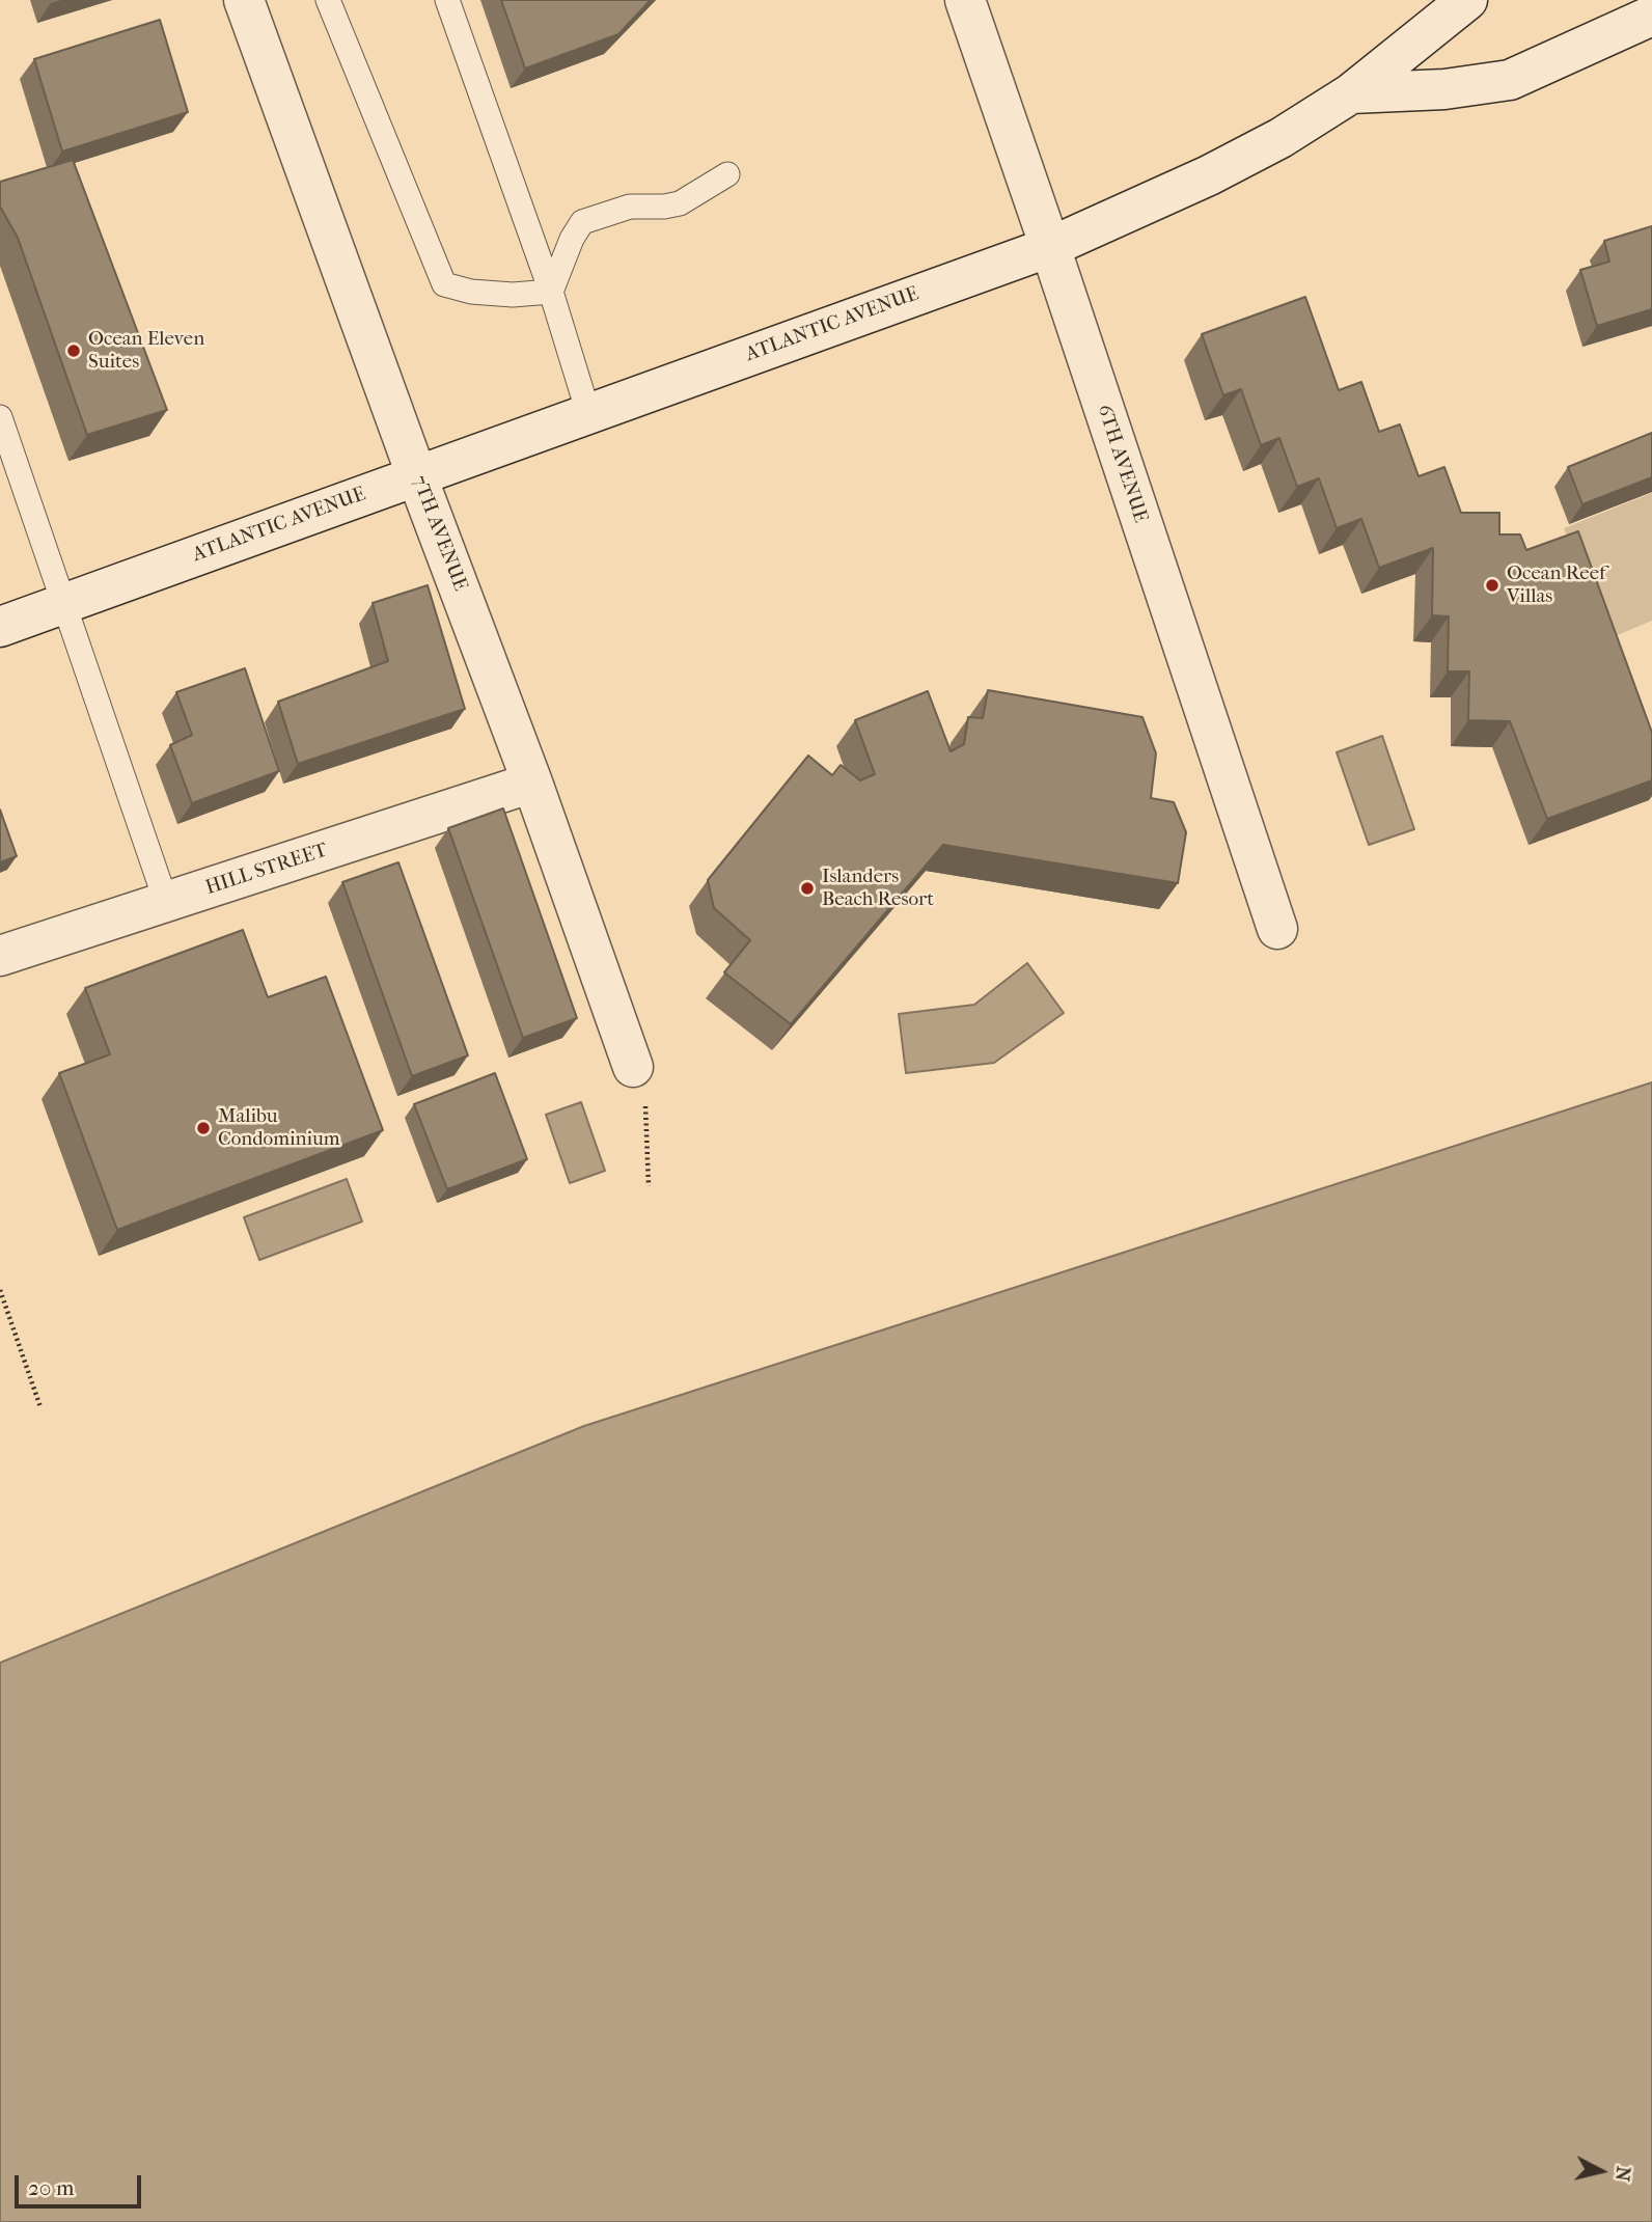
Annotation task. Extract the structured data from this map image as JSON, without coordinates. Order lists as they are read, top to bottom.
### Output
{
  "streets": {
    "street": [
      "ATLANTIC AVENUE",
      "6TH AVENUE",
      "7TH AVENUE",
      "HILL STREET"
    ]
  },
  "crossings": [
    ["ATLANTIC AVENUE", "6TH AVENUE"],
    ["ATLANTIC AVENUE", "7TH AVENUE"],
    ["7TH AVENUE", "HILL STREET"]
  ],
  "places": [
    "Ocean Eleven Suites",
    "Ocean Reef Villas",
    "Islanders Beach Resort",
    "Malibu Condominium"
  ],
  "scale_bar": "20 m",
  "north": "right"
}
